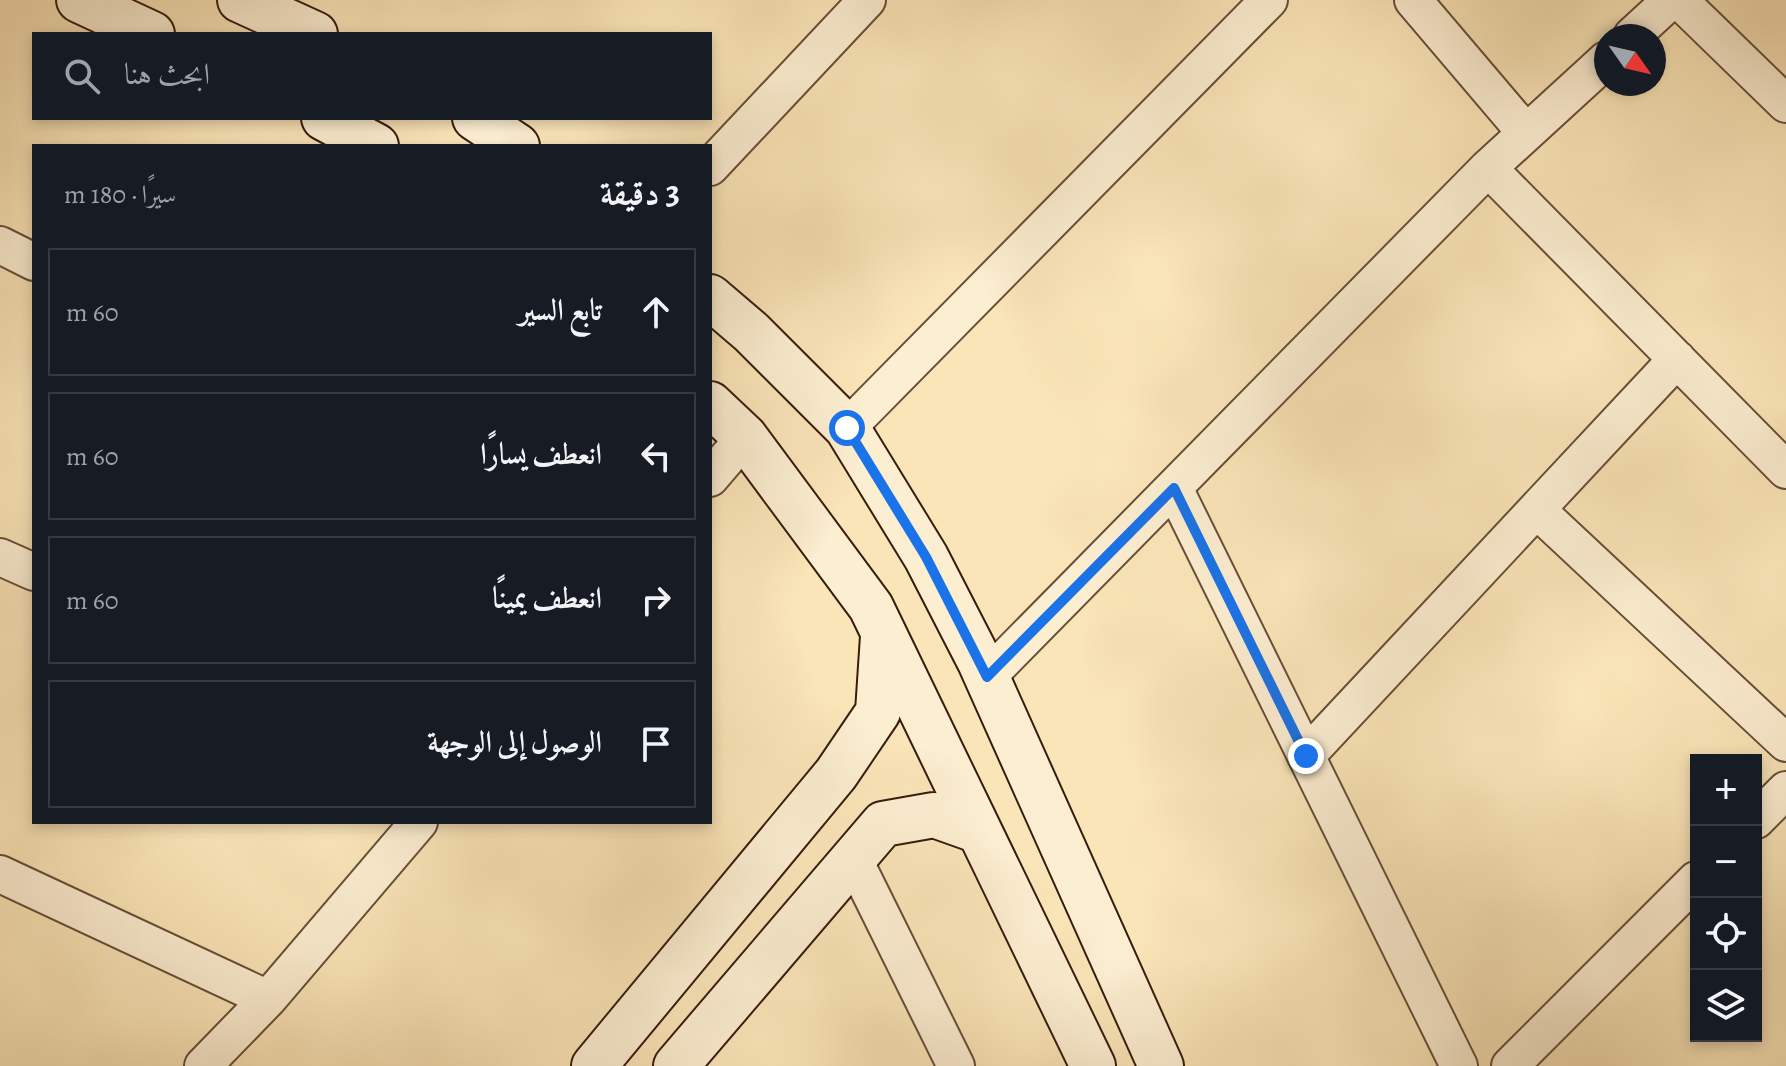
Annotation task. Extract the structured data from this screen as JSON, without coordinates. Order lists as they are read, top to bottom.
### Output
{
  "north": "bottom right",
  "page": {
    "search": "ابحث هنا",
    "heading": ["3 دقيقة", "سيرًا · 180 m"],
    "list": [
      ["تابع السير", "60 m"],
      ["انعطف يسارًا", "60 m"],
      ["انعطف يمينًا", "60 m"],
      "الوصول إلى الوجهة"
    ],
    "map_buttons": ["+", "−"]
  }
}
